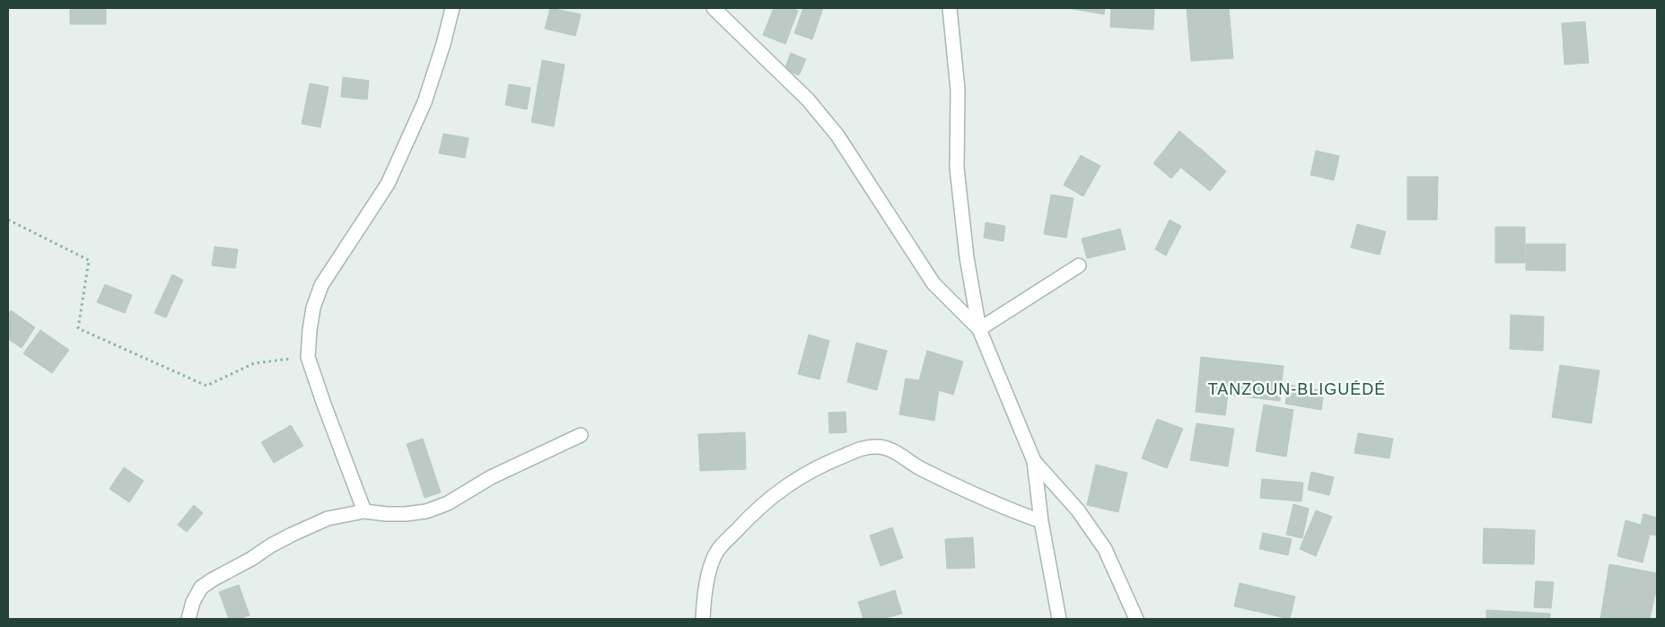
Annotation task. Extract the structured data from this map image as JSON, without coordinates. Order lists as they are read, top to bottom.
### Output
{
  "districts": ["TANZOUN-BLIGUÉDÉ"]
}
